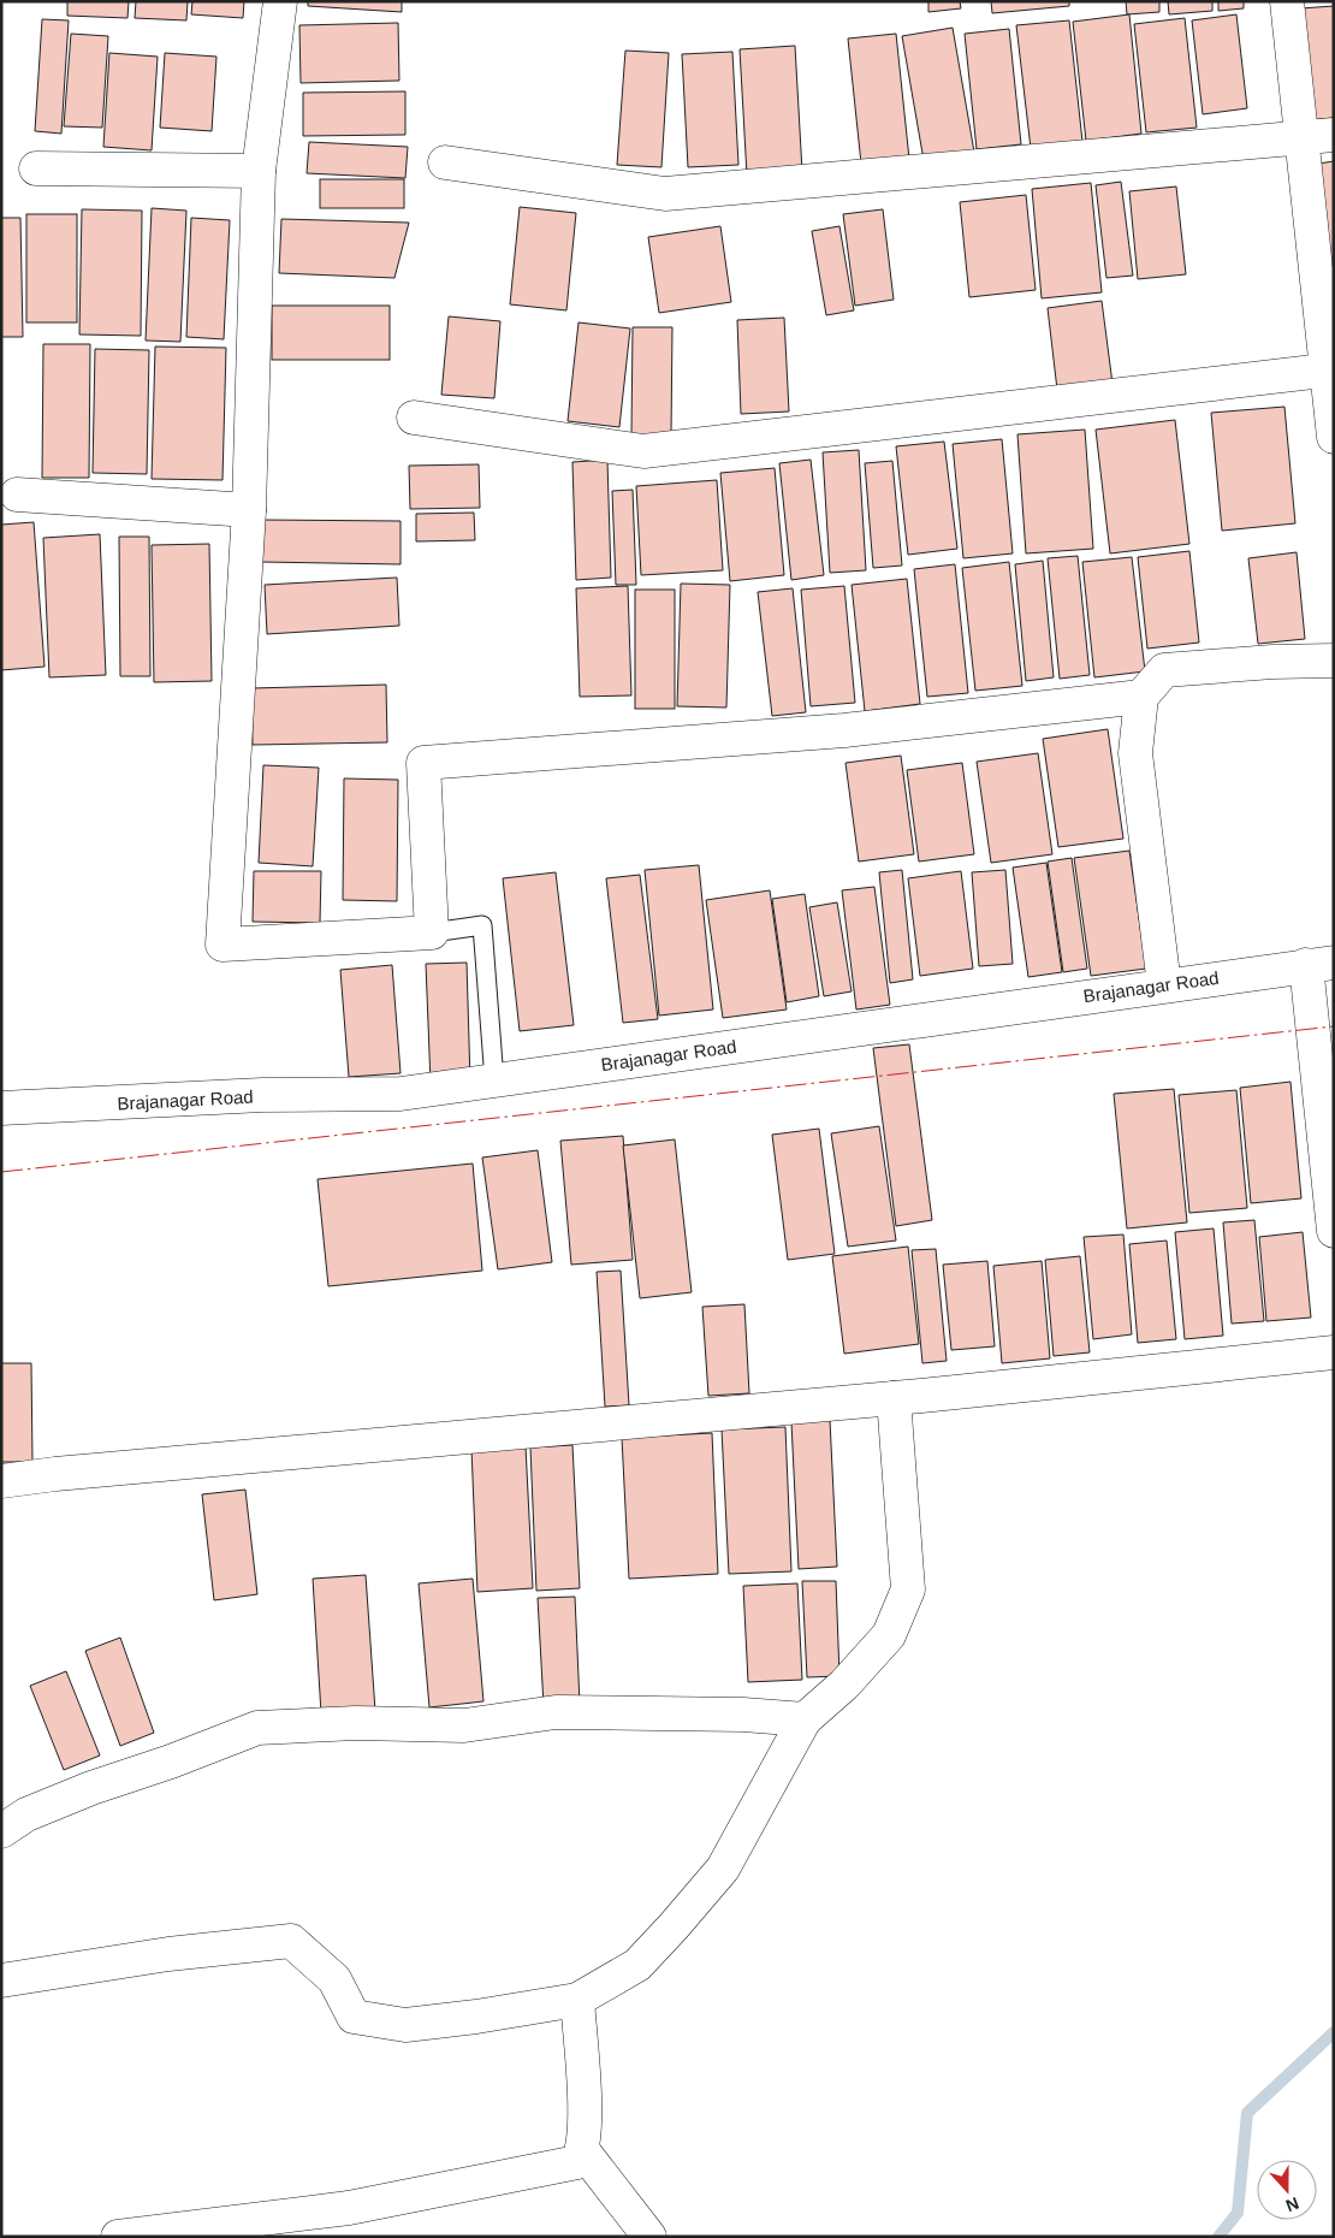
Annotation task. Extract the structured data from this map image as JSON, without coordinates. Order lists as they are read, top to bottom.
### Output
{
  "streets": {
    "street": ["Brajanagar Road"]
  },
  "north": "bottom"
}
